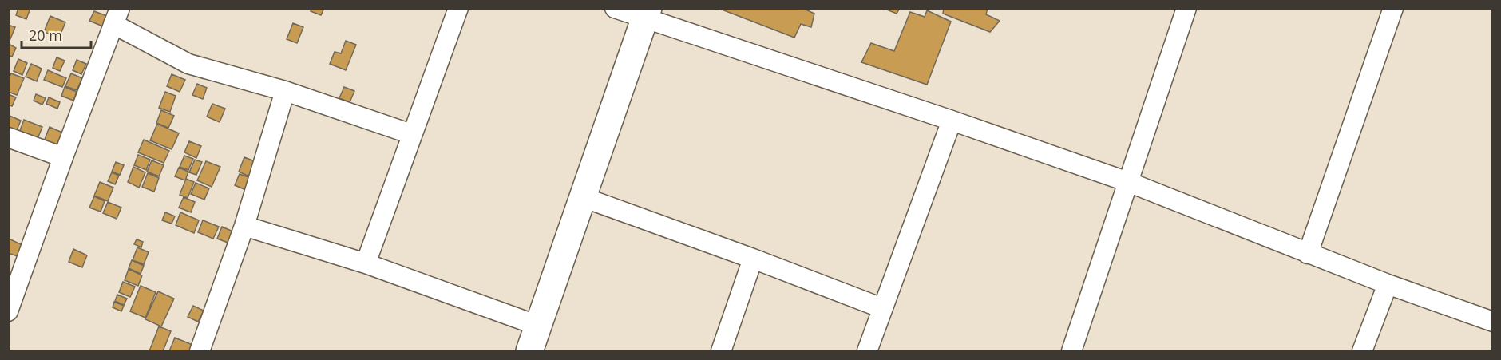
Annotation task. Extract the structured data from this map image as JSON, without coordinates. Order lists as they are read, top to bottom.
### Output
{
  "scale_bar": "20 m"
}
